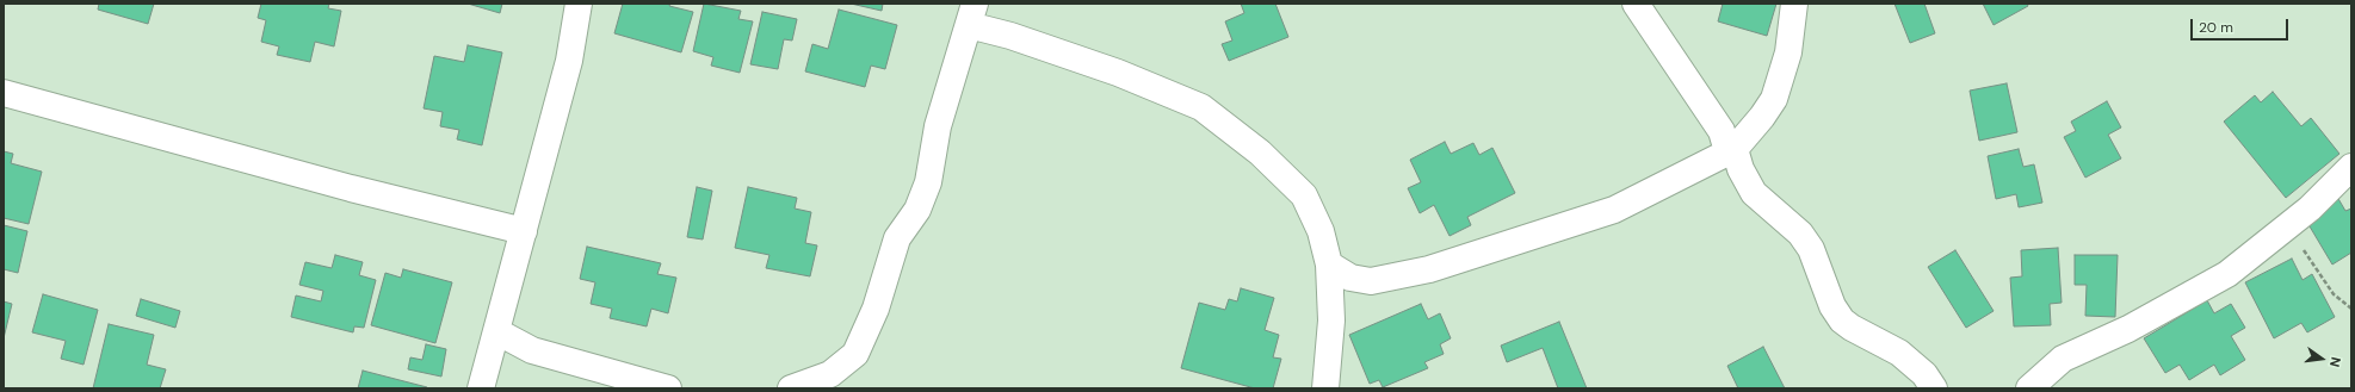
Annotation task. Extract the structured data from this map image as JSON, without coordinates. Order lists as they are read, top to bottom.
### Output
{
  "scale_bar": "20 m",
  "north": "right"
}
